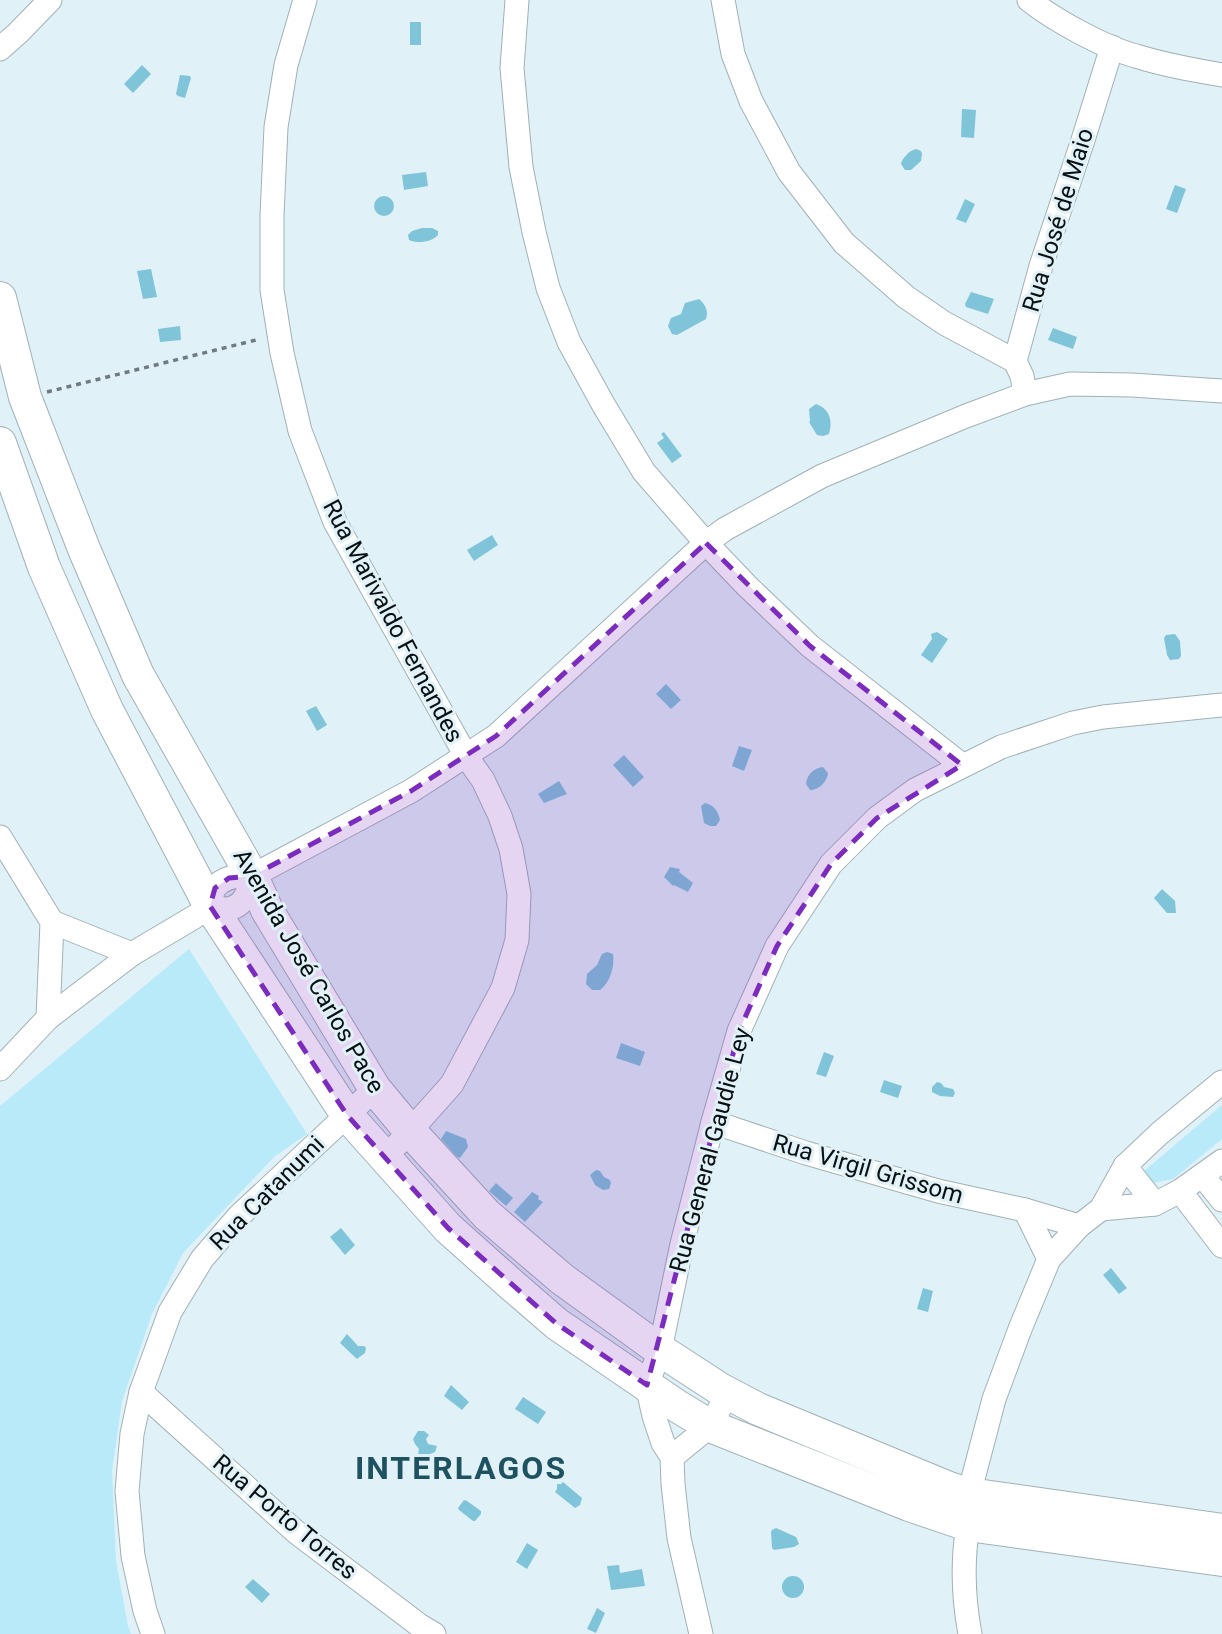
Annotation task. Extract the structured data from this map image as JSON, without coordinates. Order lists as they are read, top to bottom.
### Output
{
  "streets": {
    "main road": ["Avenida José Carlos Pace"],
    "street": [
      "Rua José de Maio",
      "Rua Marivaldo Fernandes",
      "Rua General Gaudie Ley",
      "Rua Virgil Grissom",
      "Rua Catanumi",
      "Rua Porto Torres"
    ]
  },
  "crossings": [
    ["Rua Marivaldo Fernandes", "Avenida José Carlos Pace"],
    ["Avenida José Carlos Pace", "Rua General Gaudie Ley"],
    ["Avenida José Carlos Pace", "Rua Catanumi"],
    ["Rua General Gaudie Ley", "Rua Virgil Grissom"],
    ["Rua Catanumi", "Rua Porto Torres"]
  ],
  "districts": ["INTERLAGOS"]
}
